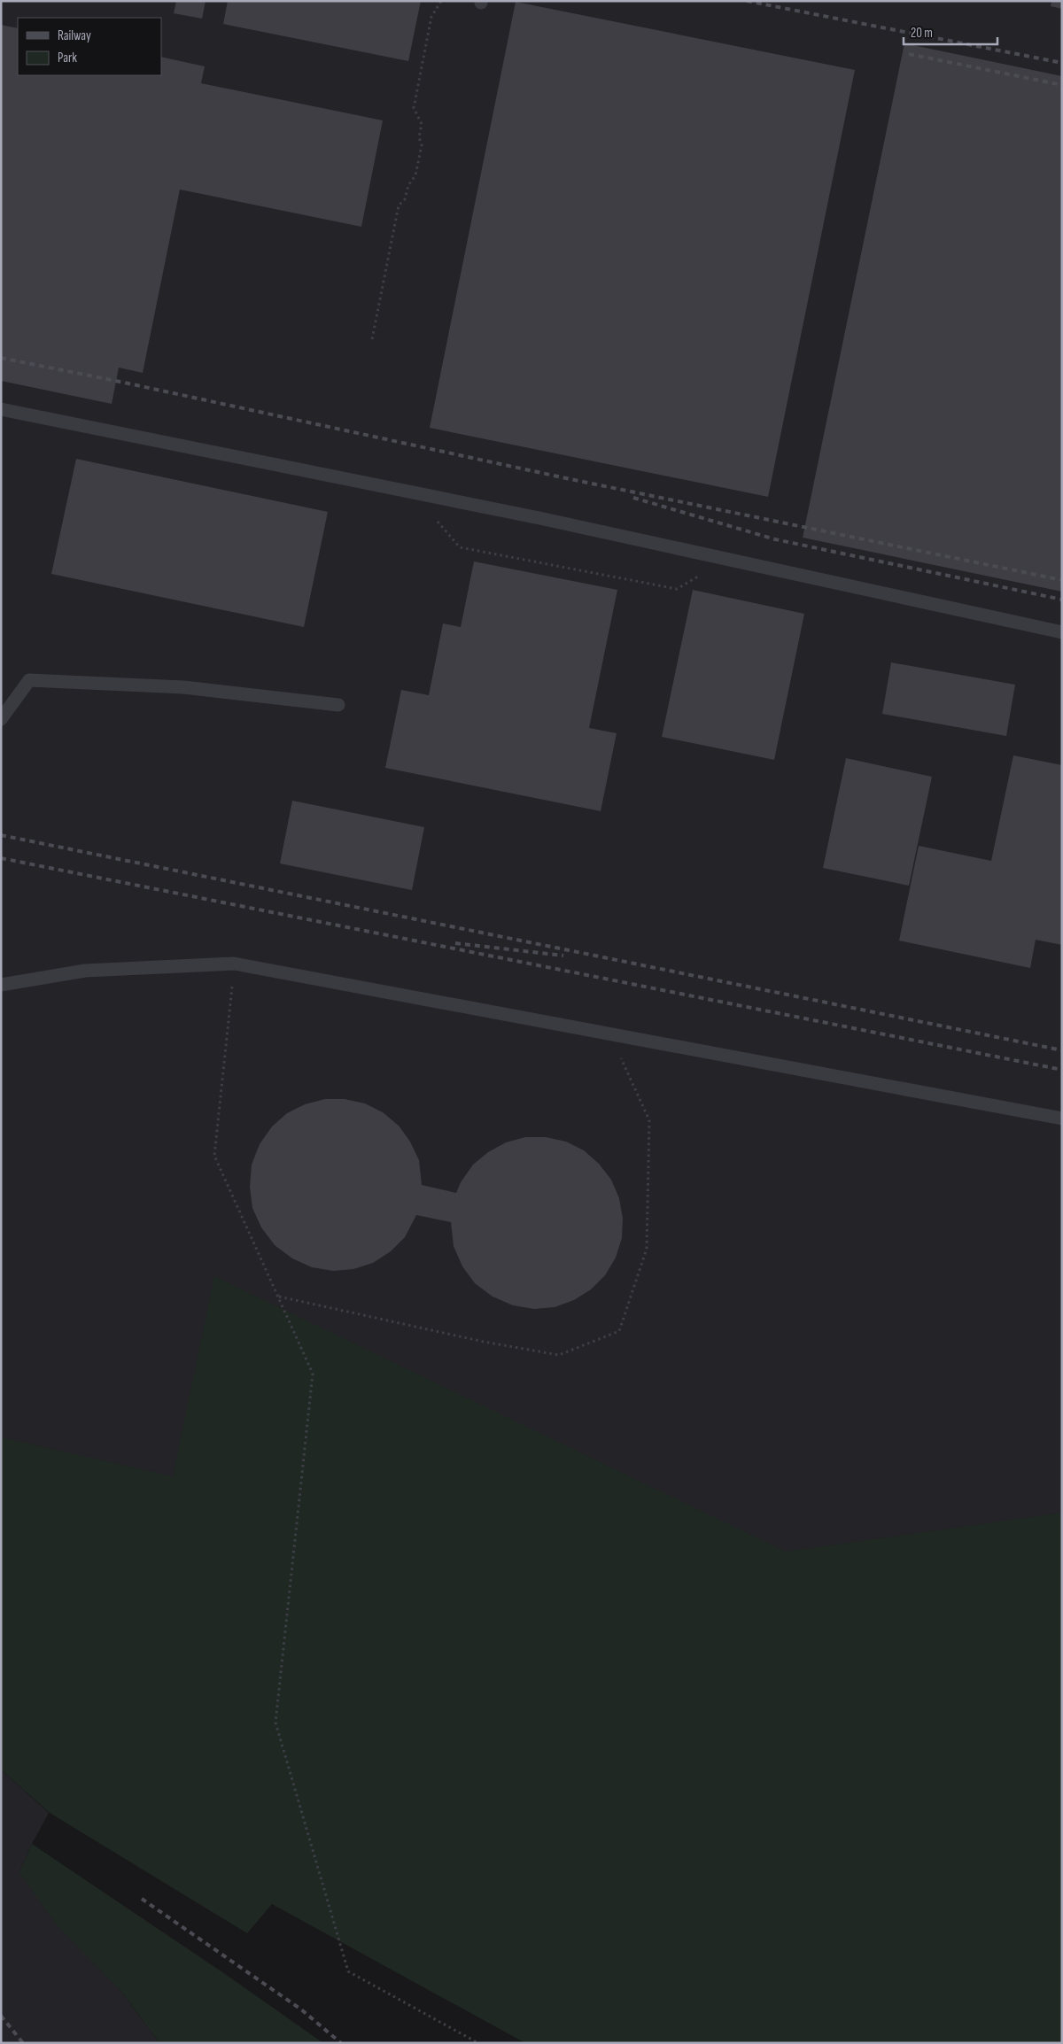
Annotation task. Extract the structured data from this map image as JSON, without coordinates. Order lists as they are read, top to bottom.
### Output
{
  "legend": ["Railway", "Park"],
  "scale_bar": "20 m"
}
